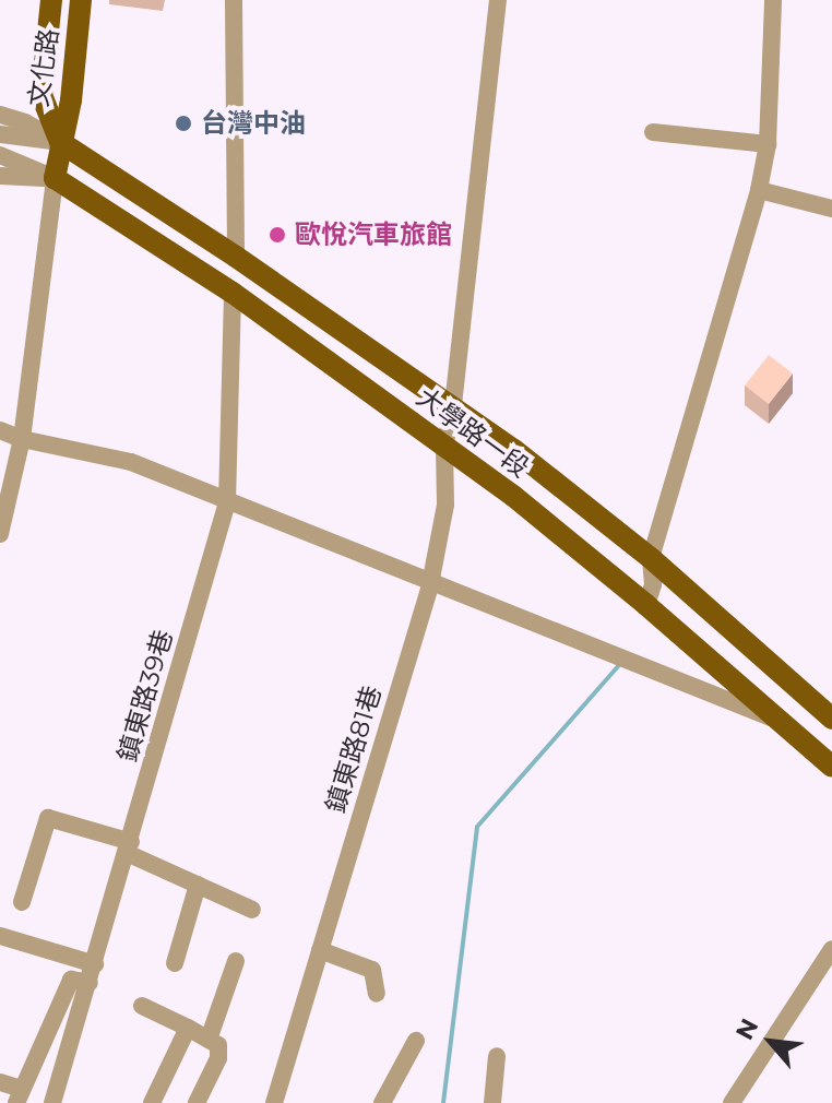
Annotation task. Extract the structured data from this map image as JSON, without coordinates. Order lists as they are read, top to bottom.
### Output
{
  "streets": {
    "main road": ["文化路", "大學路一段"],
    "street": ["鎮東路39巷", "鎮東路81巷"]
  },
  "crossings": [
    ["文化路", "大學路一段"],
    ["大學路一段", "鎮東路39巷"],
    ["大學路一段", "鎮東路81巷"]
  ],
  "places": ["台灣中油", "歐悅汽車旅館"],
  "north": "top left"
}
